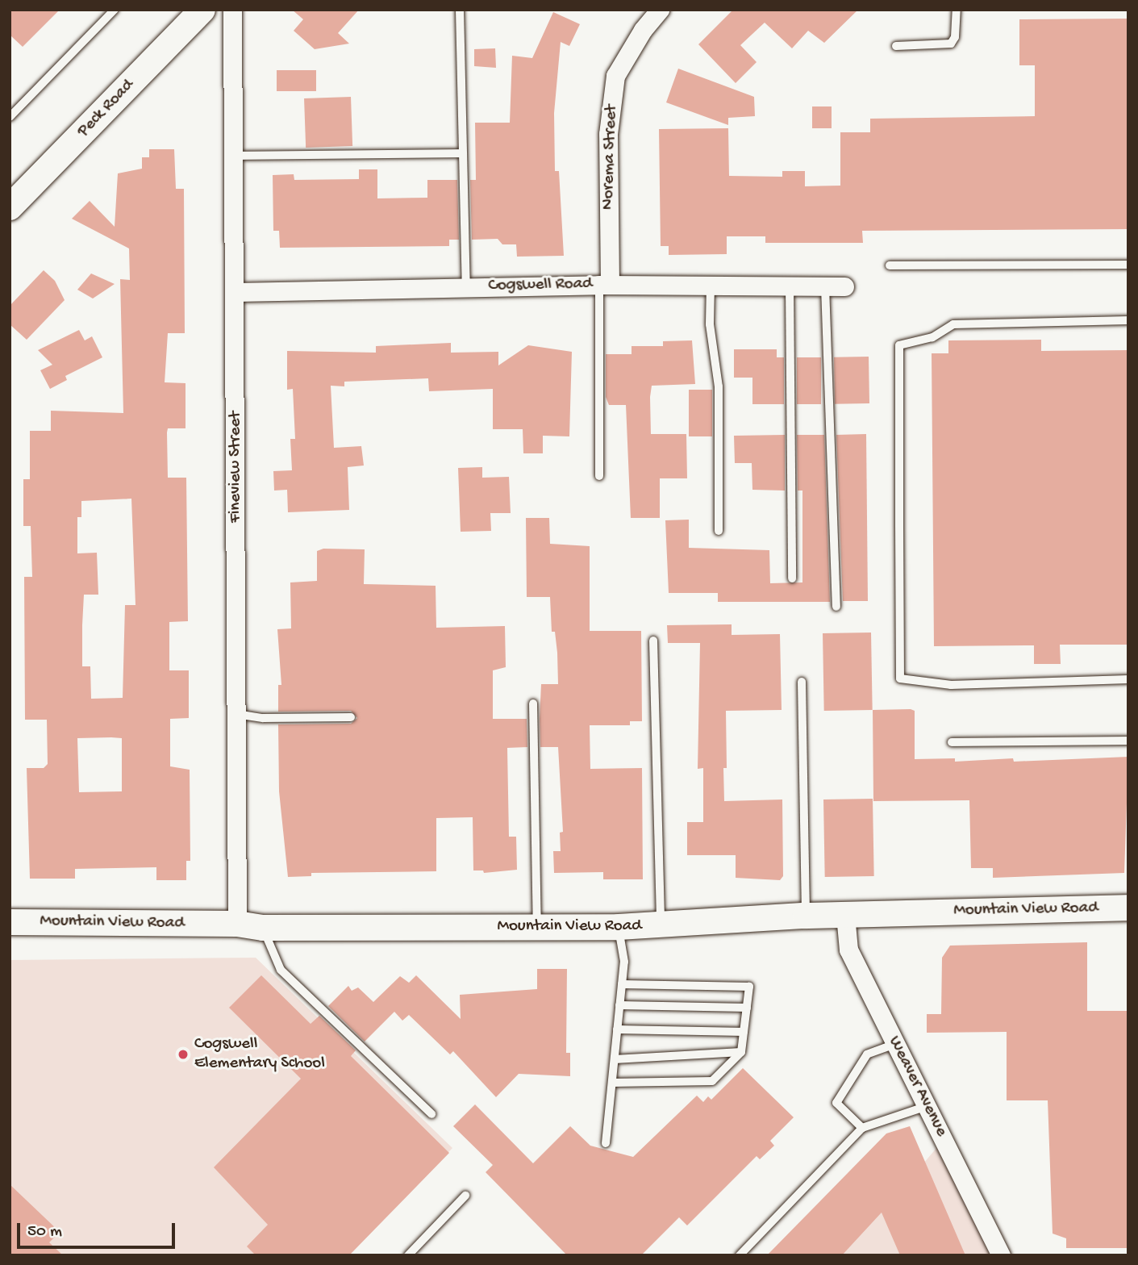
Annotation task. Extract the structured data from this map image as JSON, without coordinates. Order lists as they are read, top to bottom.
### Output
{
  "streets": {
    "street": [
      "Peck Road",
      "Norema Street",
      "Cogswell Road",
      "Fineview Street",
      "Mountain View Road",
      "Weaver Avenue"
    ]
  },
  "crossings": [
    ["Norema Street", "Cogswell Road"],
    ["Cogswell Road", "Fineview Street"],
    ["Fineview Street", "Mountain View Road"],
    ["Mountain View Road", "Weaver Avenue"]
  ],
  "places": ["Cogswell Elementary School"],
  "scale_bar": "50 m"
}
